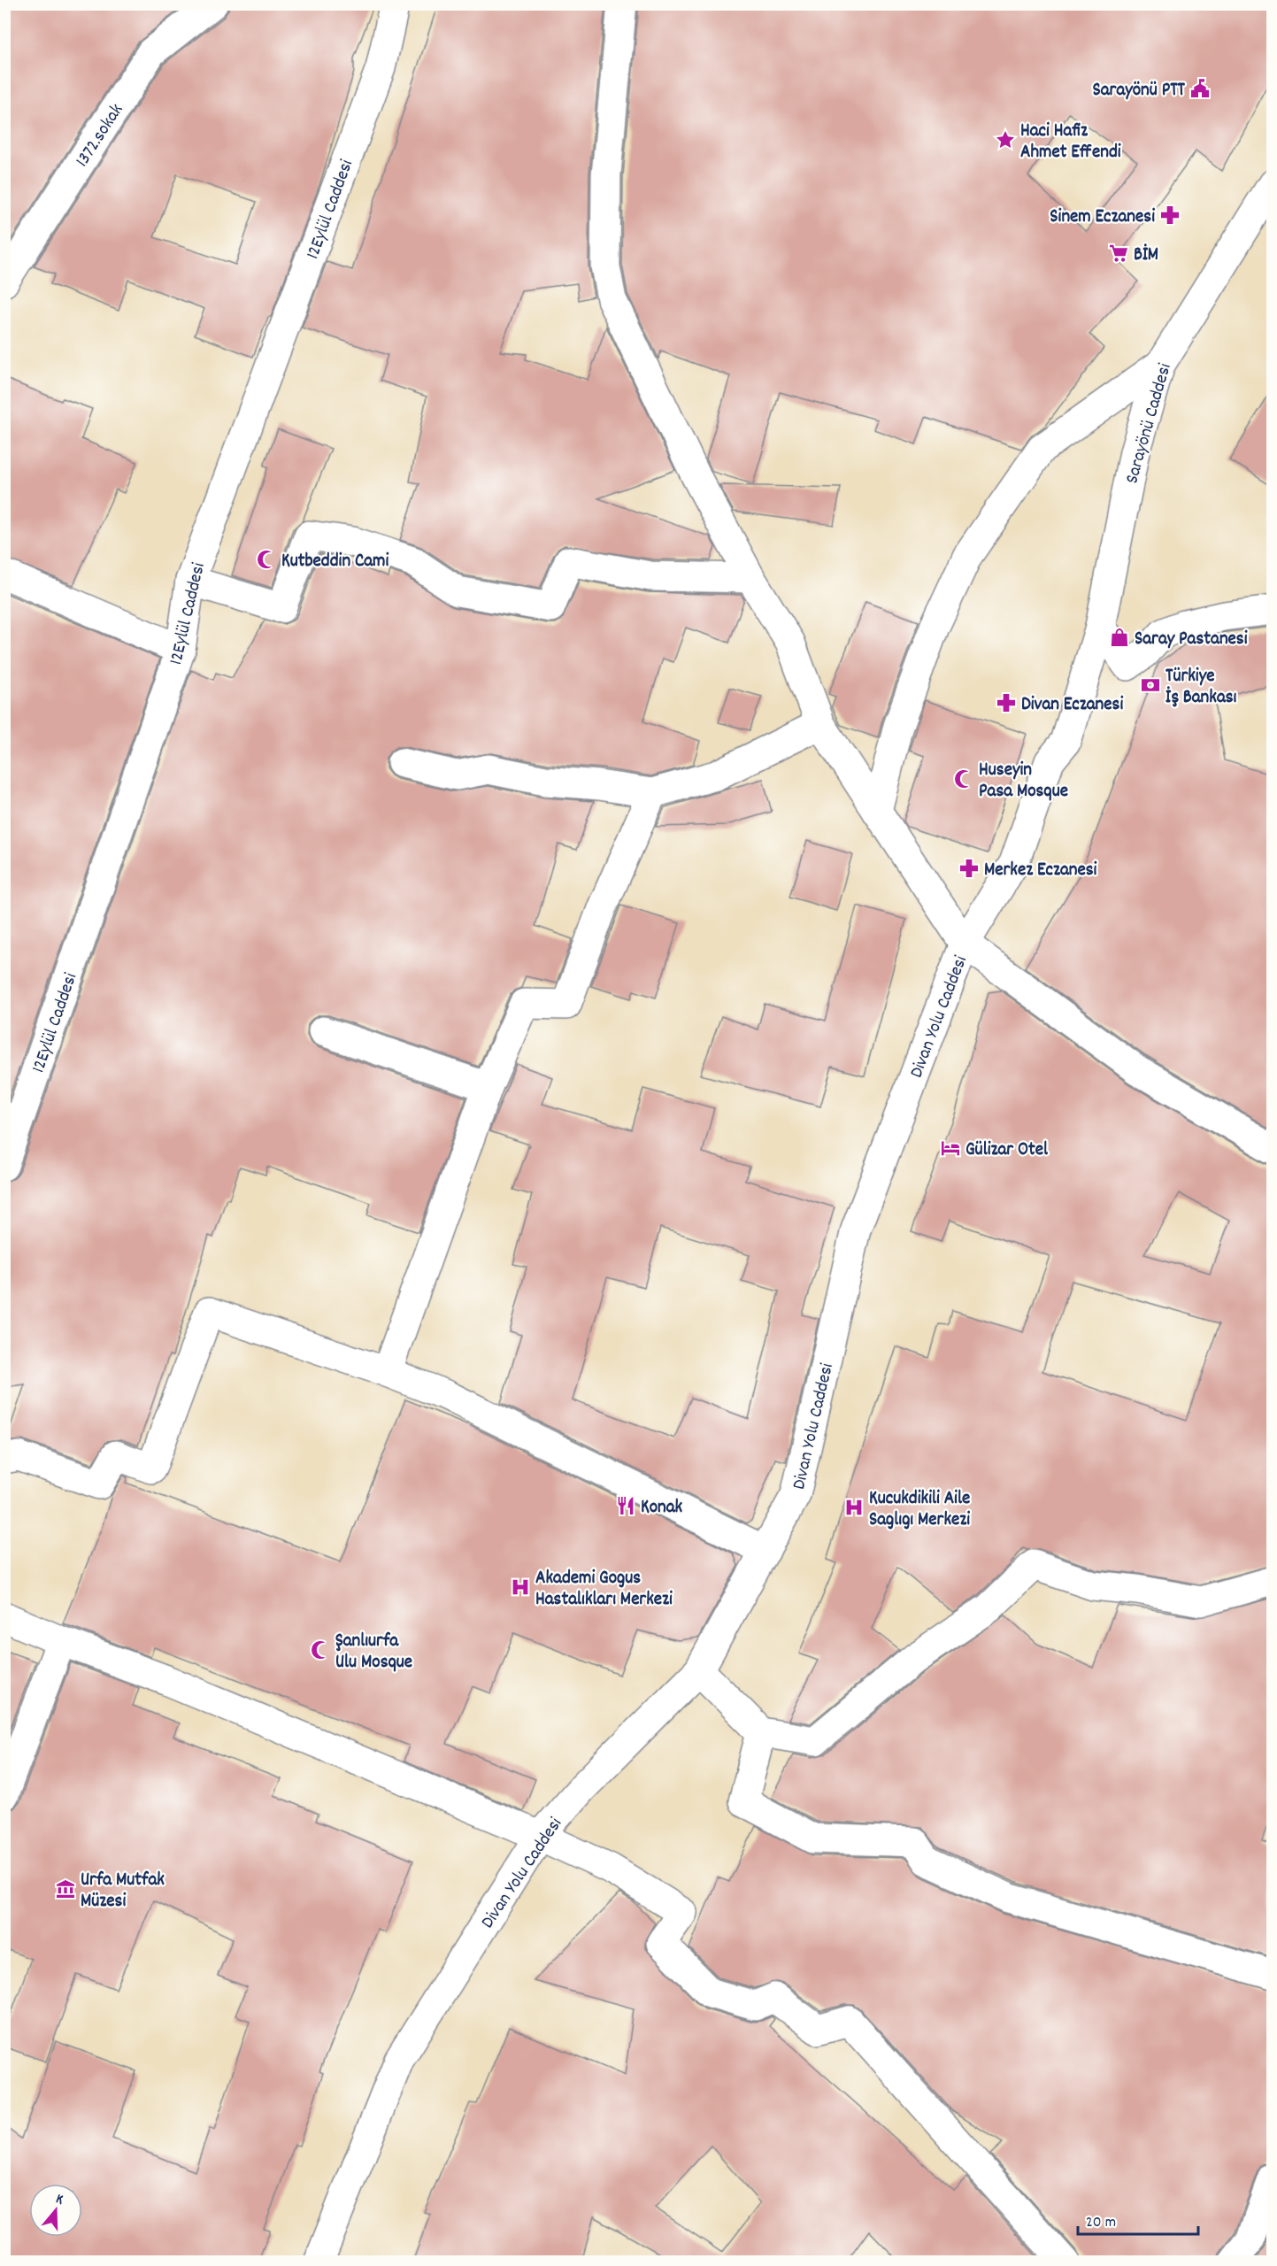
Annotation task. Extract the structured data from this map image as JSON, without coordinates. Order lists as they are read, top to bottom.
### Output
{
  "streets": {
    "street": [
      "1372.sokak",
      "12Eylül Caddesi",
      "Sarayönü Caddesi",
      "Divan Yolu Caddesi"
    ]
  },
  "crossings": [
    ["Sarayönü Caddesi", "Divan Yolu Caddesi"]
  ],
  "places": {
    "public building": ["Sarayönü PTT"],
    "place": ["Haci Hafiz Ahmet Effendi"],
    "pharmacy": ["Sinem Eczanesi", "Divan Eczanesi", "Merkez Eczanesi"],
    "supermarket": ["BİM"],
    "mosque": ["Kutbeddin Cami", "Huseyin Pasa Mosque", "Şanlıurfa Ulu Mosque"],
    "shop": ["Saray Pastanesi"],
    "bank": ["Türkiye İş Bankası"],
    "hotel": ["Gülizar Otel"],
    "restaurant": ["Konak"],
    "hospital": ["Kucukdikili Aile Saglıgı Merkezi", "Akademi Gogus Hastalıkları Merkezi"],
    "museum": ["Urfa Mutfak Müzesi"]
  },
  "scale_bar": "20 m",
  "north": "top"
}
